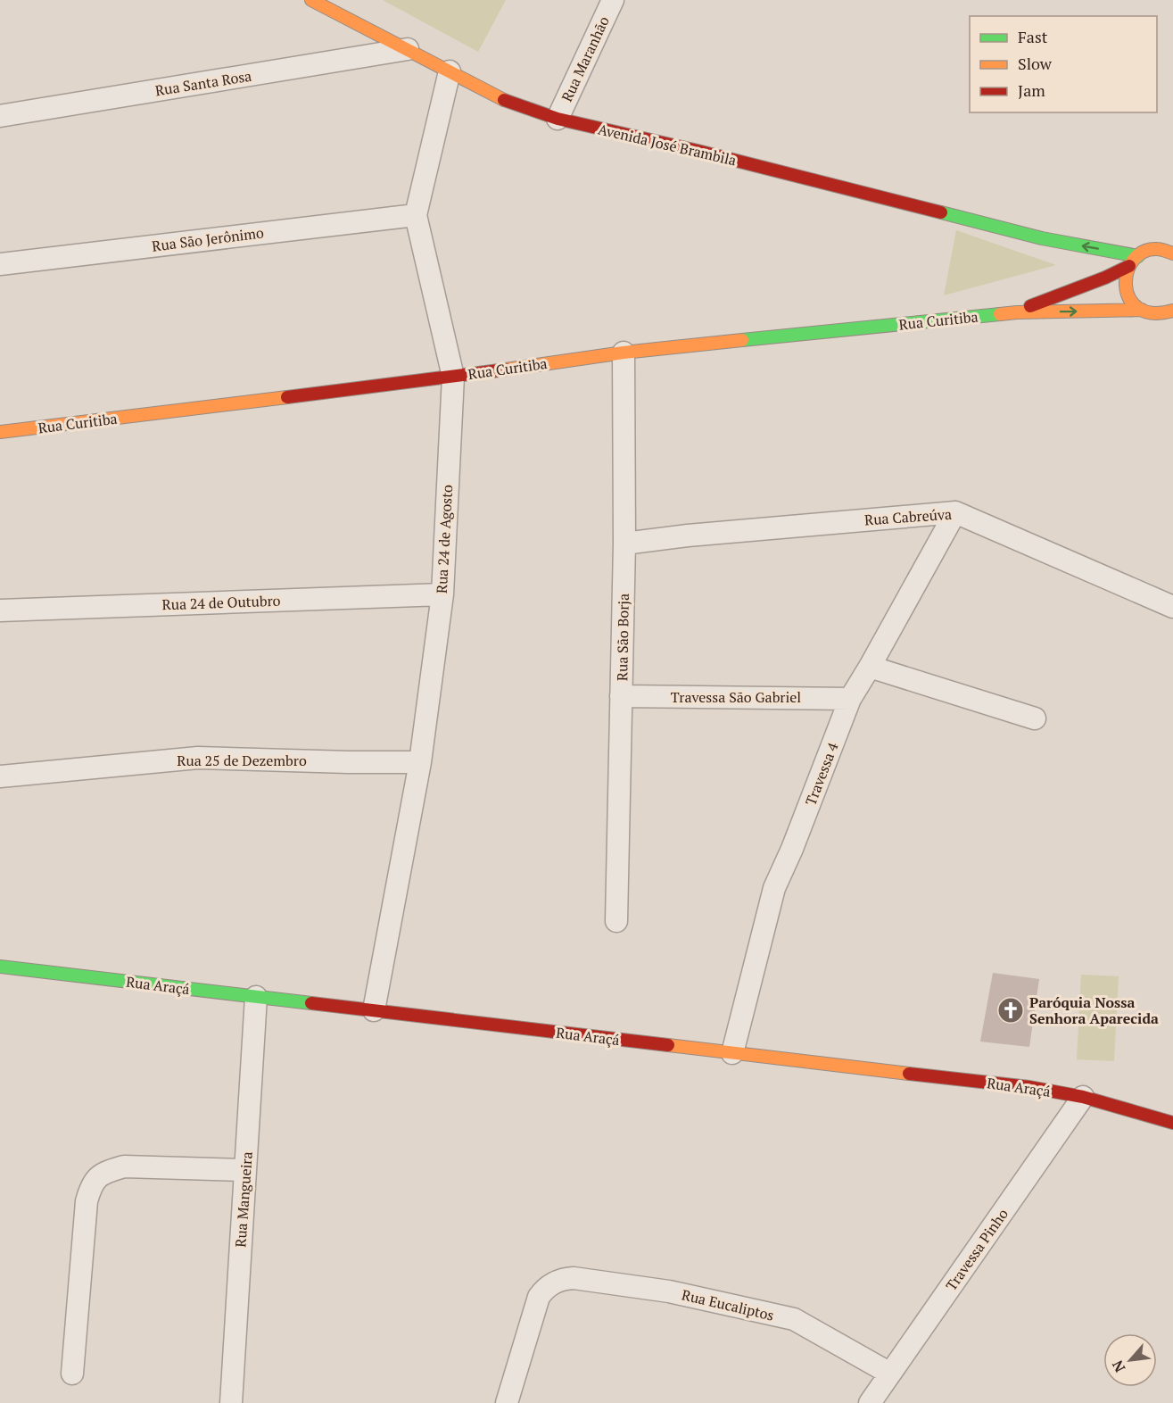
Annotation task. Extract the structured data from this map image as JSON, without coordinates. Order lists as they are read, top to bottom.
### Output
{
  "streets": {
    "street": [
      "Rua Maranhão",
      "Rua Santa Rosa",
      "Avenida José Brambila",
      "Rua São Jerônimo",
      "Rua Curitiba",
      "Rua Cabreúva",
      "Rua 24 de Agosto",
      "Rua 24 de Outubro",
      "Rua São Borja",
      "Travessa São Gabriel",
      "Rua 25 de Dezembro",
      "Travessa 4",
      "Rua Araçá",
      "Rua Mangueira",
      "Travessa Pinho",
      "Rua Eucaliptos"
    ]
  },
  "crossings": [
    ["Rua Maranhão", "Avenida José Brambila"],
    ["Rua Santa Rosa", "Avenida José Brambila"],
    ["Avenida José Brambila", "Rua 24 de Agosto"],
    ["Rua São Jerônimo", "Rua 24 de Agosto"],
    ["Rua Curitiba", "Rua 24 de Agosto"],
    ["Rua Curitiba", "Rua São Borja"],
    ["Rua Cabreúva", "Rua São Borja"],
    ["Rua Cabreúva", "Travessa 4"],
    ["Rua 24 de Agosto", "Rua 24 de Outubro"],
    ["Rua 24 de Agosto", "Rua 25 de Dezembro"],
    ["Rua 24 de Agosto", "Rua Araçá"],
    ["Rua São Borja", "Travessa São Gabriel"],
    ["Travessa São Gabriel", "Travessa 4"],
    ["Travessa 4", "Rua Araçá"],
    ["Rua Araçá", "Rua Mangueira"],
    ["Rua Araçá", "Travessa Pinho"],
    ["Travessa Pinho", "Rua Eucaliptos"]
  ],
  "places": {
    "church": ["Paróquia Nossa Senhora Aparecida"]
  },
  "legend": ["Fast", "Slow", "Jam"],
  "north": "bottom left"
}
